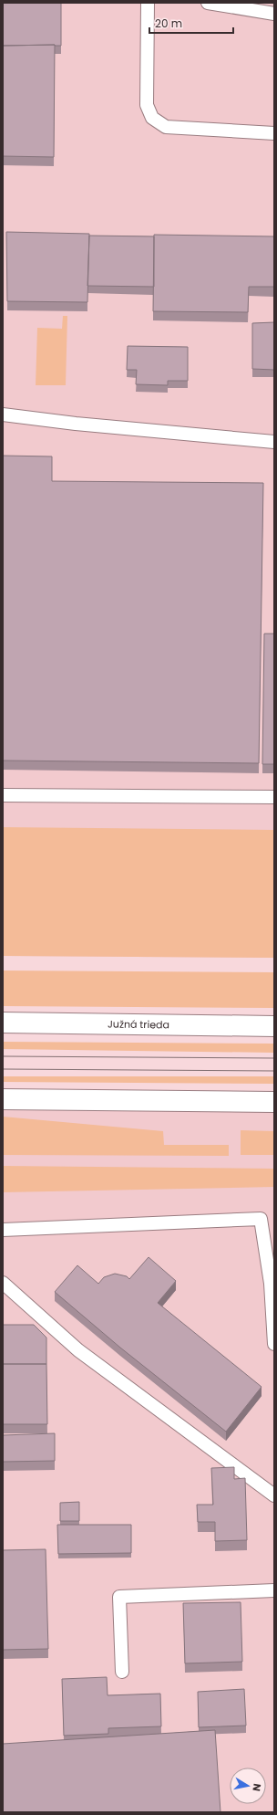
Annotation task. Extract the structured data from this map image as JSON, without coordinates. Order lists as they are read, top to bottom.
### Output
{
  "streets": {
    "street": ["Južná trieda"]
  },
  "scale_bar": "20 m",
  "north": "right"
}
